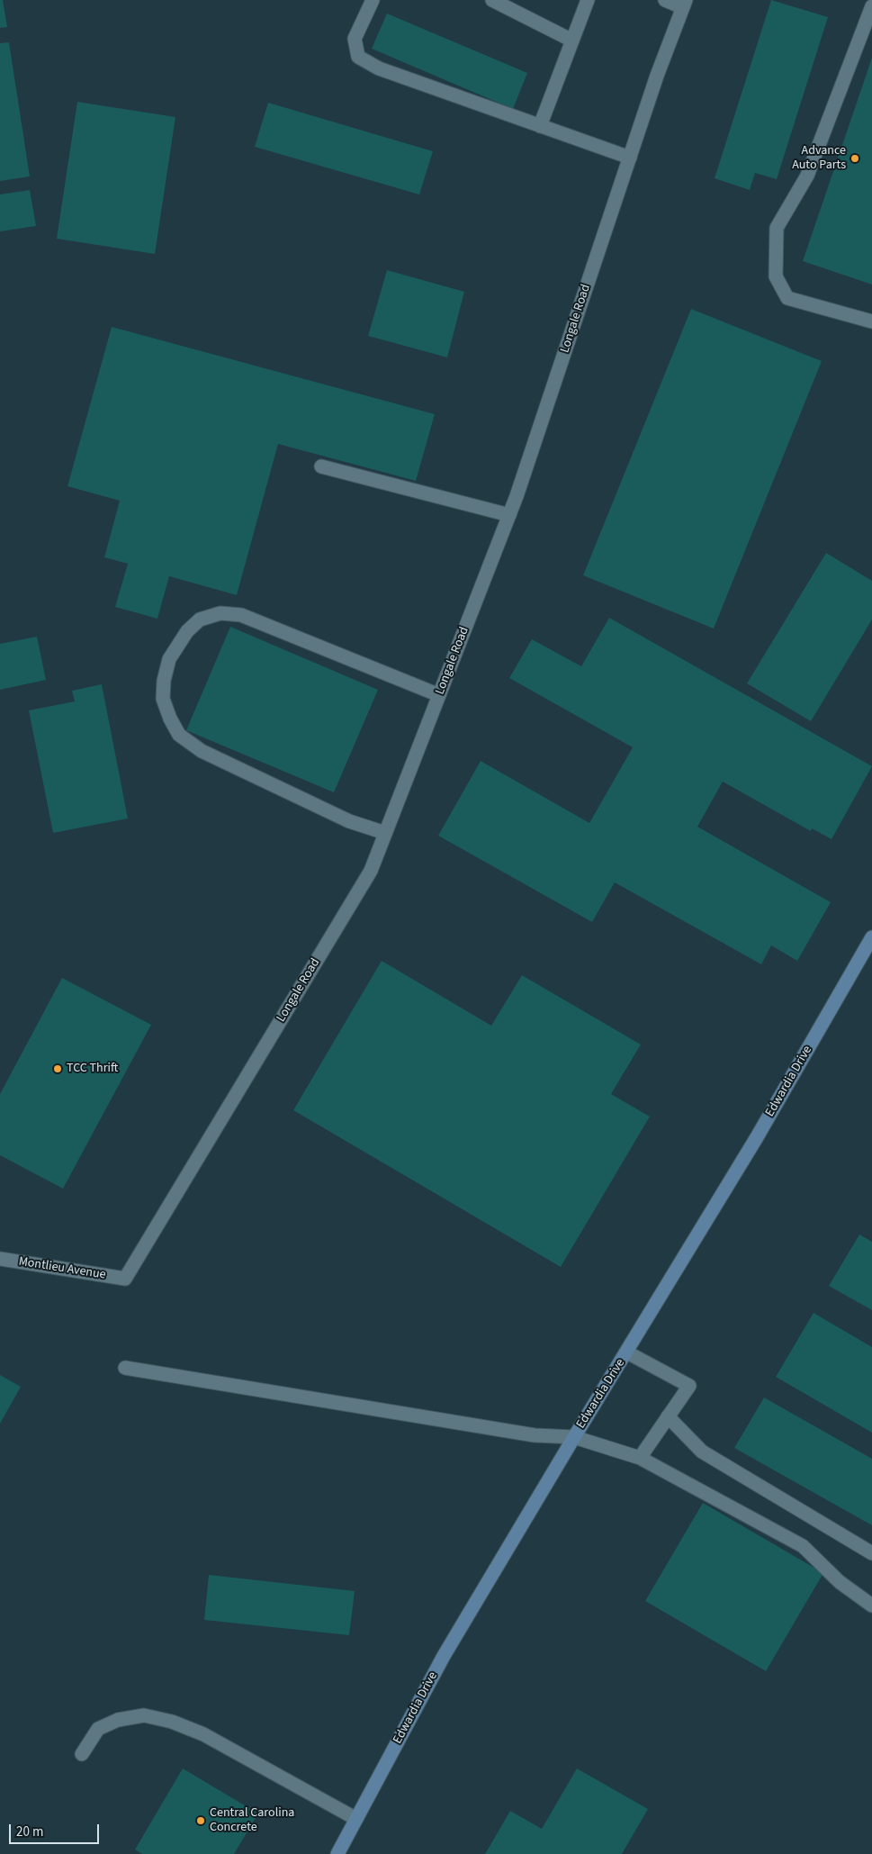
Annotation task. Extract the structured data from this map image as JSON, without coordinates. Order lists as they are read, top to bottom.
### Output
{
  "streets": {
    "main road": ["Edwardia Drive"],
    "street": ["Longale Road", "Montlieu Avenue"]
  },
  "crossings": [
    ["Longale Road", "Montlieu Avenue"]
  ],
  "places": ["Advance Auto Parts", "TCC Thrift", "Central Carolina Concrete"],
  "scale_bar": "20 m"
}
